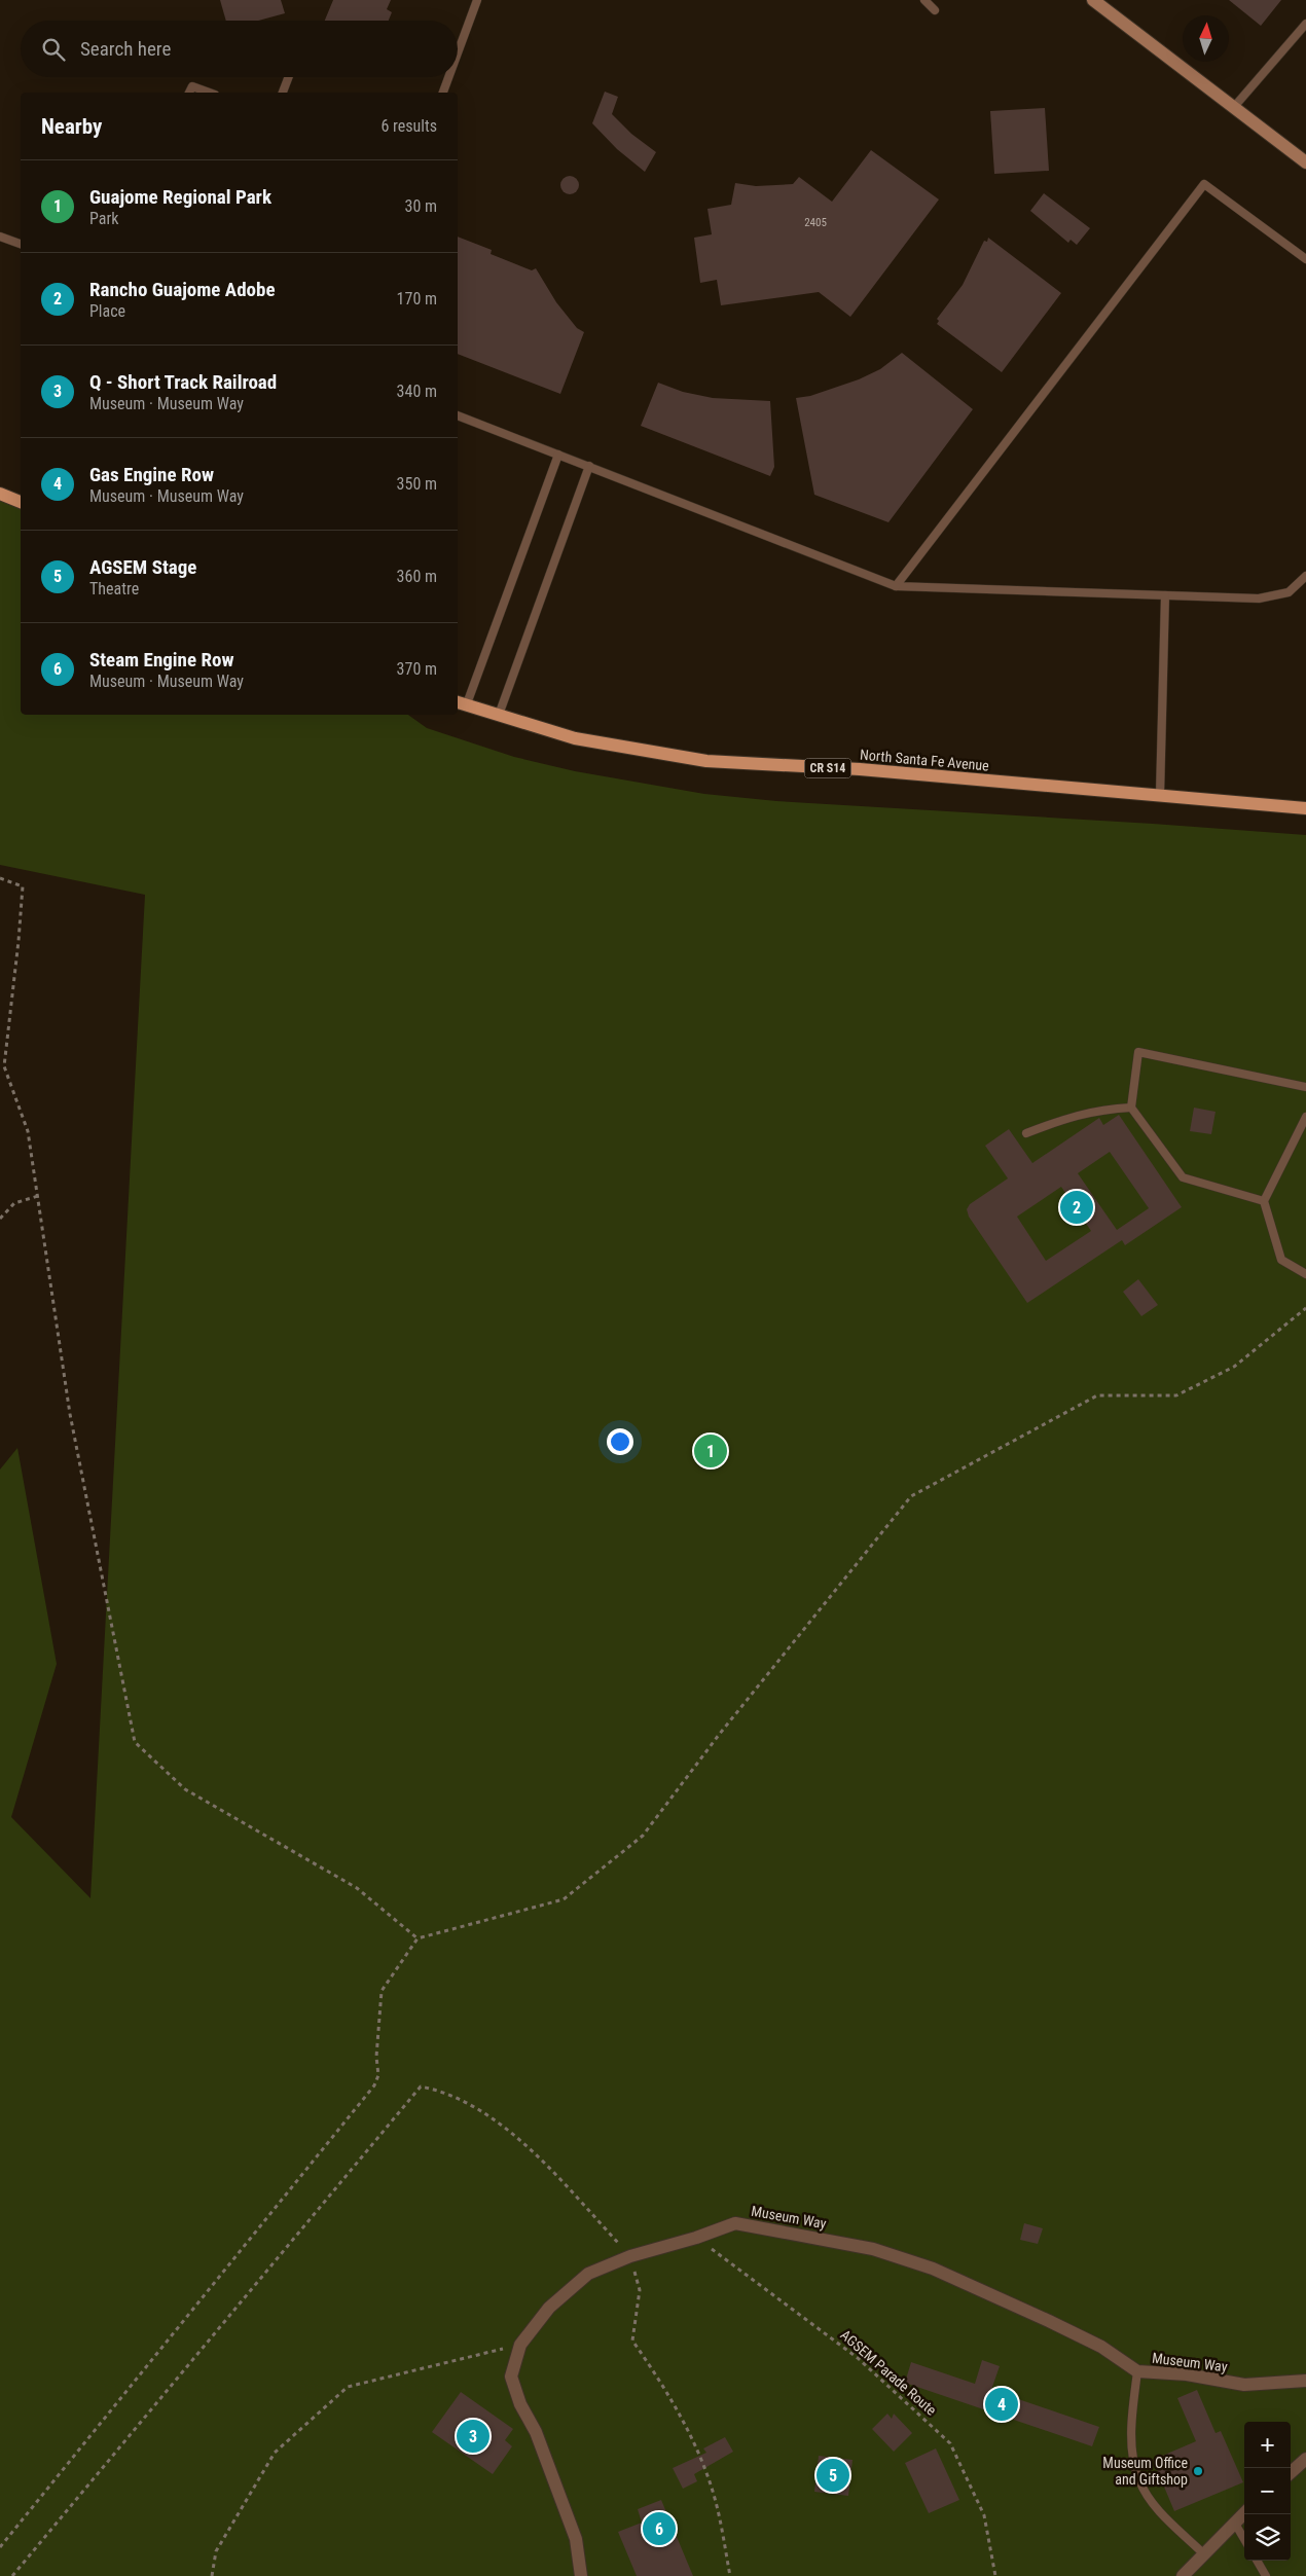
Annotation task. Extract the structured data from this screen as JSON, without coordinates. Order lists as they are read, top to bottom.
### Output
{
  "streets": {
    "main road": ["North Santa Fe Avenue", "CR S14"],
    "street": ["Museum Way"],
    "path": ["AGSEM Parade Route"]
  },
  "crossings": [
    ["Museum Way", "AGSEM Parade Route"]
  ],
  "places": ["Museum Office and Giftshop"],
  "house_numbers": ["2405"],
  "north": "top",
  "page": {
    "search": "Search here",
    "heading": ["Nearby", "6 results"],
    "list": [
      {
        "mark": "1",
        "name": "Guajome Regional Park",
        "note": "Park",
        "value": "30 m"
      },
      {
        "mark": "2",
        "name": "Rancho Guajome Adobe",
        "note": "Place",
        "value": "170 m"
      },
      {
        "mark": "3",
        "name": "Q - Short Track Railroad",
        "note": "Museum · Museum Way",
        "value": "340 m"
      },
      {
        "mark": "4",
        "name": "Gas Engine Row",
        "note": "Museum · Museum Way",
        "value": "350 m"
      },
      {
        "mark": "5",
        "name": "AGSEM Stage",
        "note": "Theatre",
        "value": "360 m"
      },
      {
        "mark": "6",
        "name": "Steam Engine Row",
        "note": "Museum · Museum Way",
        "value": "370 m"
      }
    ],
    "pins": [
      "2",
      "1",
      "4",
      "3",
      "5",
      "6"
    ],
    "map_buttons": ["+", "−"]
  }
}
